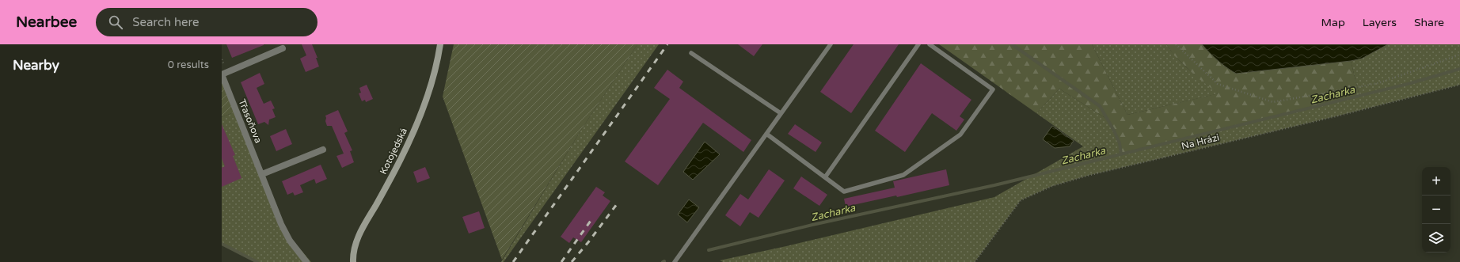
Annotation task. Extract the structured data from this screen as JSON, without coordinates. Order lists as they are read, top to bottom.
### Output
{
  "streets": {
    "main road": ["Kotojedská"],
    "street": ["Třasoňova"],
    "path": ["Na Hrázi"]
  },
  "water": ["Zacharka"],
  "page": {
    "header": "Nearbee",
    "search": "Search here",
    "nav": ["Map", "Layers", "Share"],
    "heading": ["Nearby", "0 results"],
    "map_buttons": ["+", "−"]
  }
}
